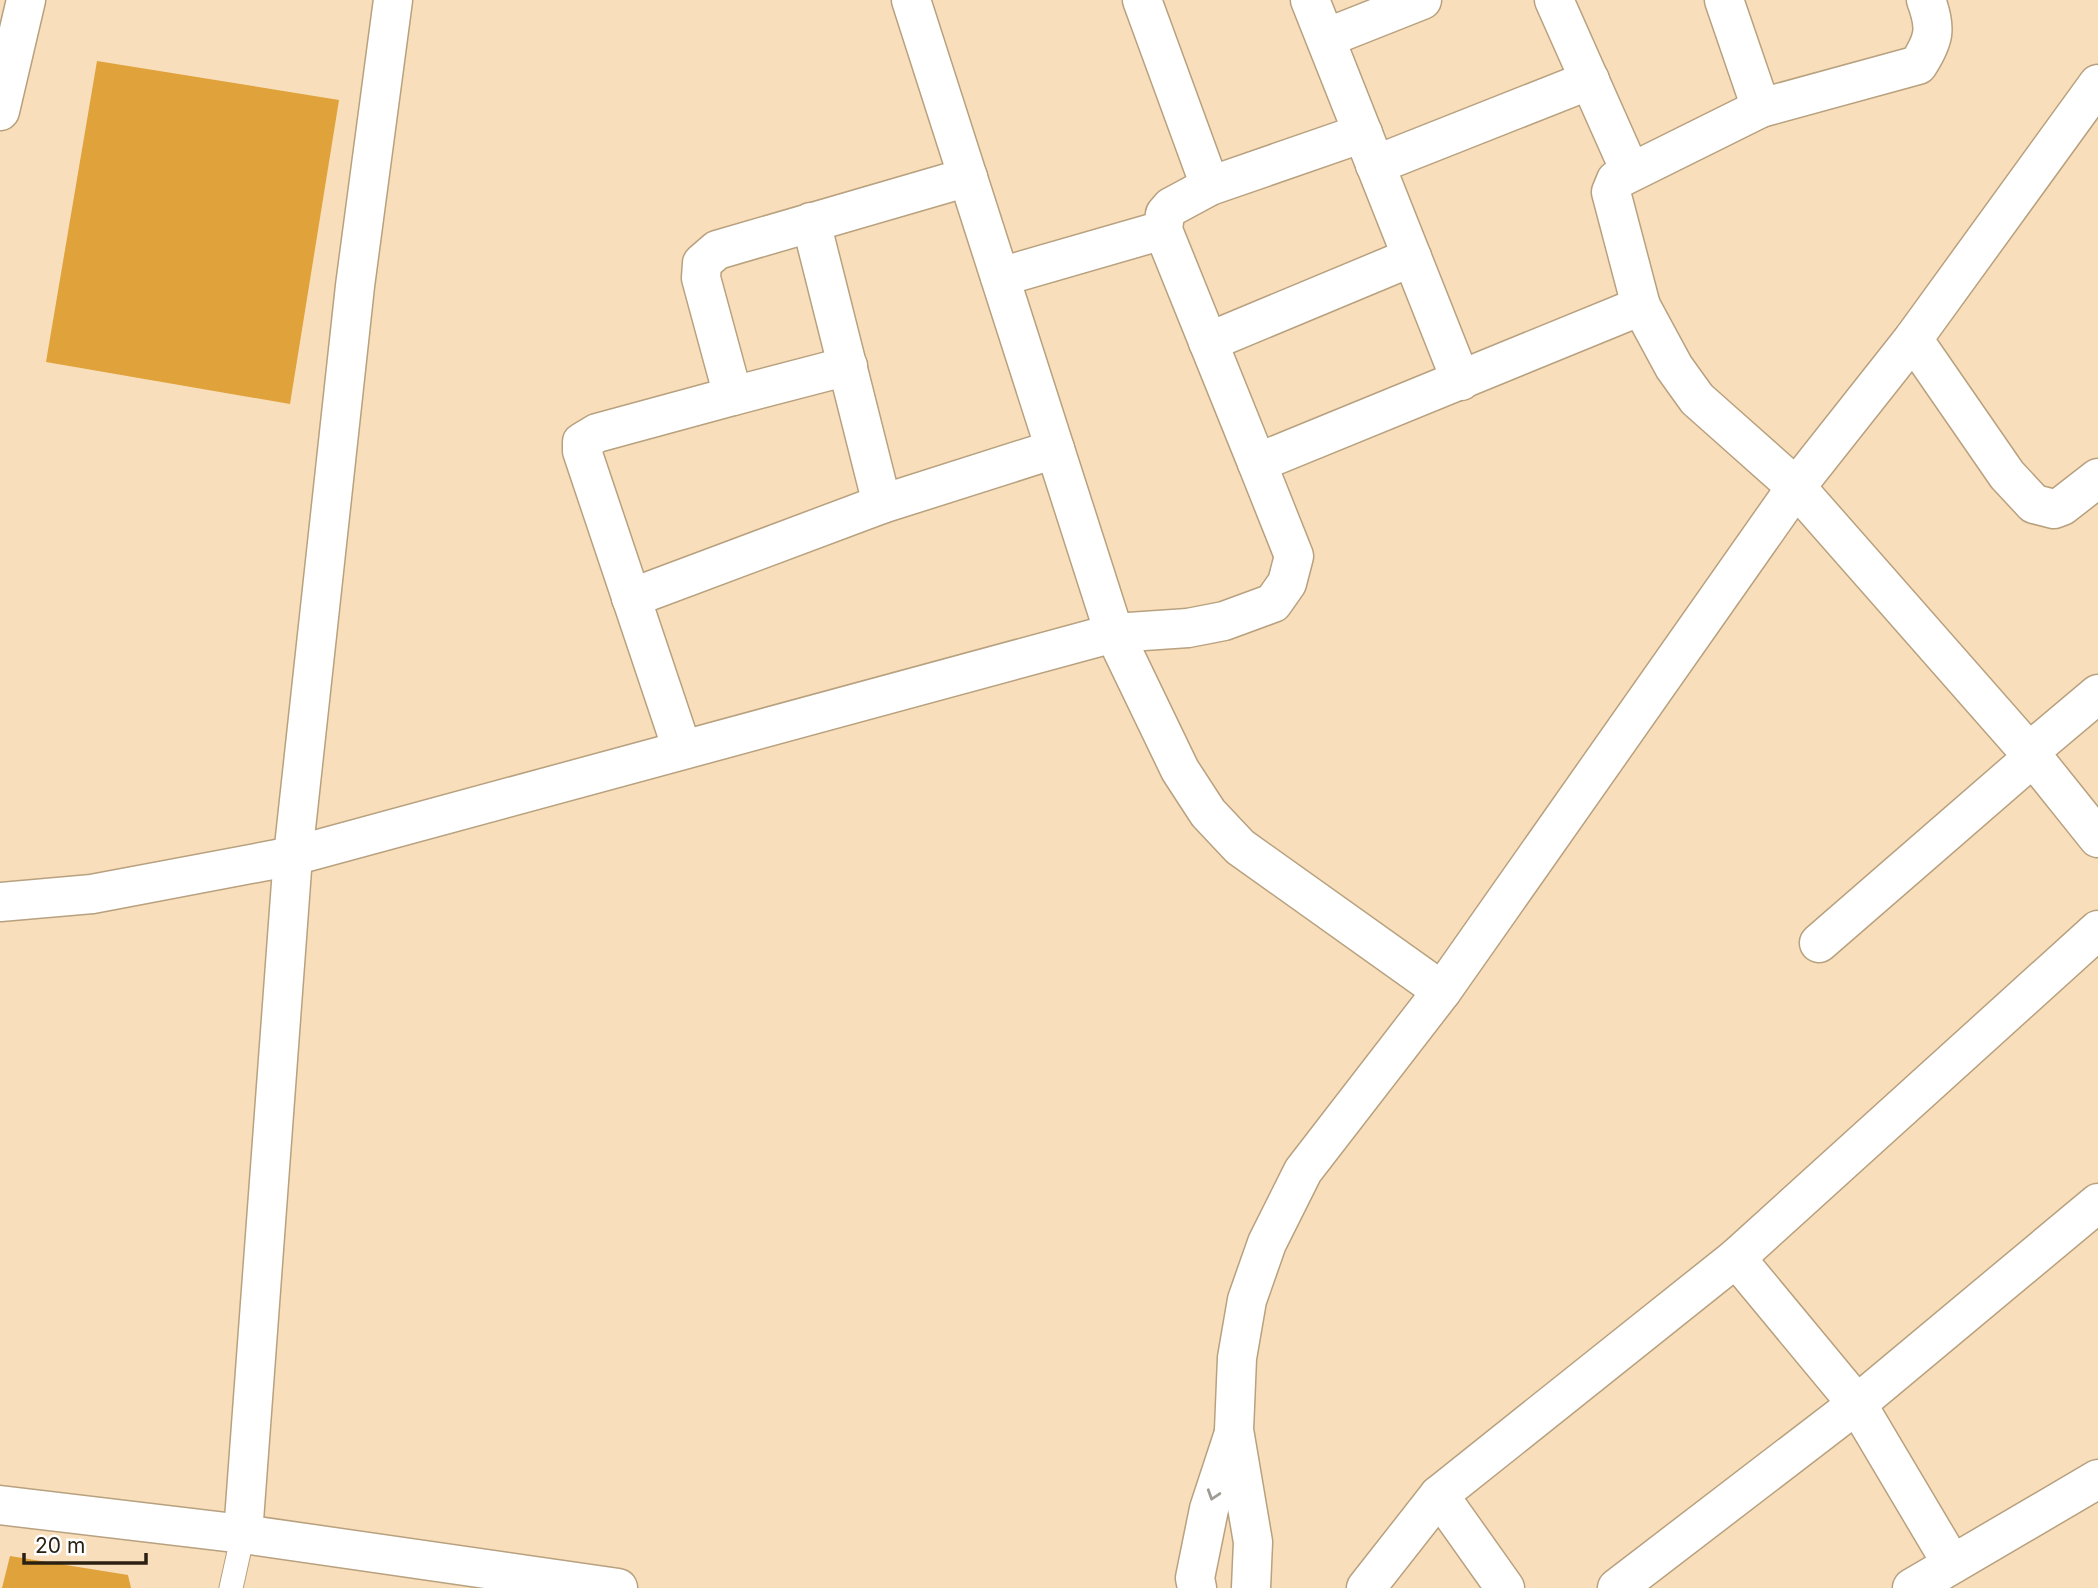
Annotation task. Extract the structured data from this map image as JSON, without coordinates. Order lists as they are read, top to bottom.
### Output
{
  "scale_bar": "20 m"
}
